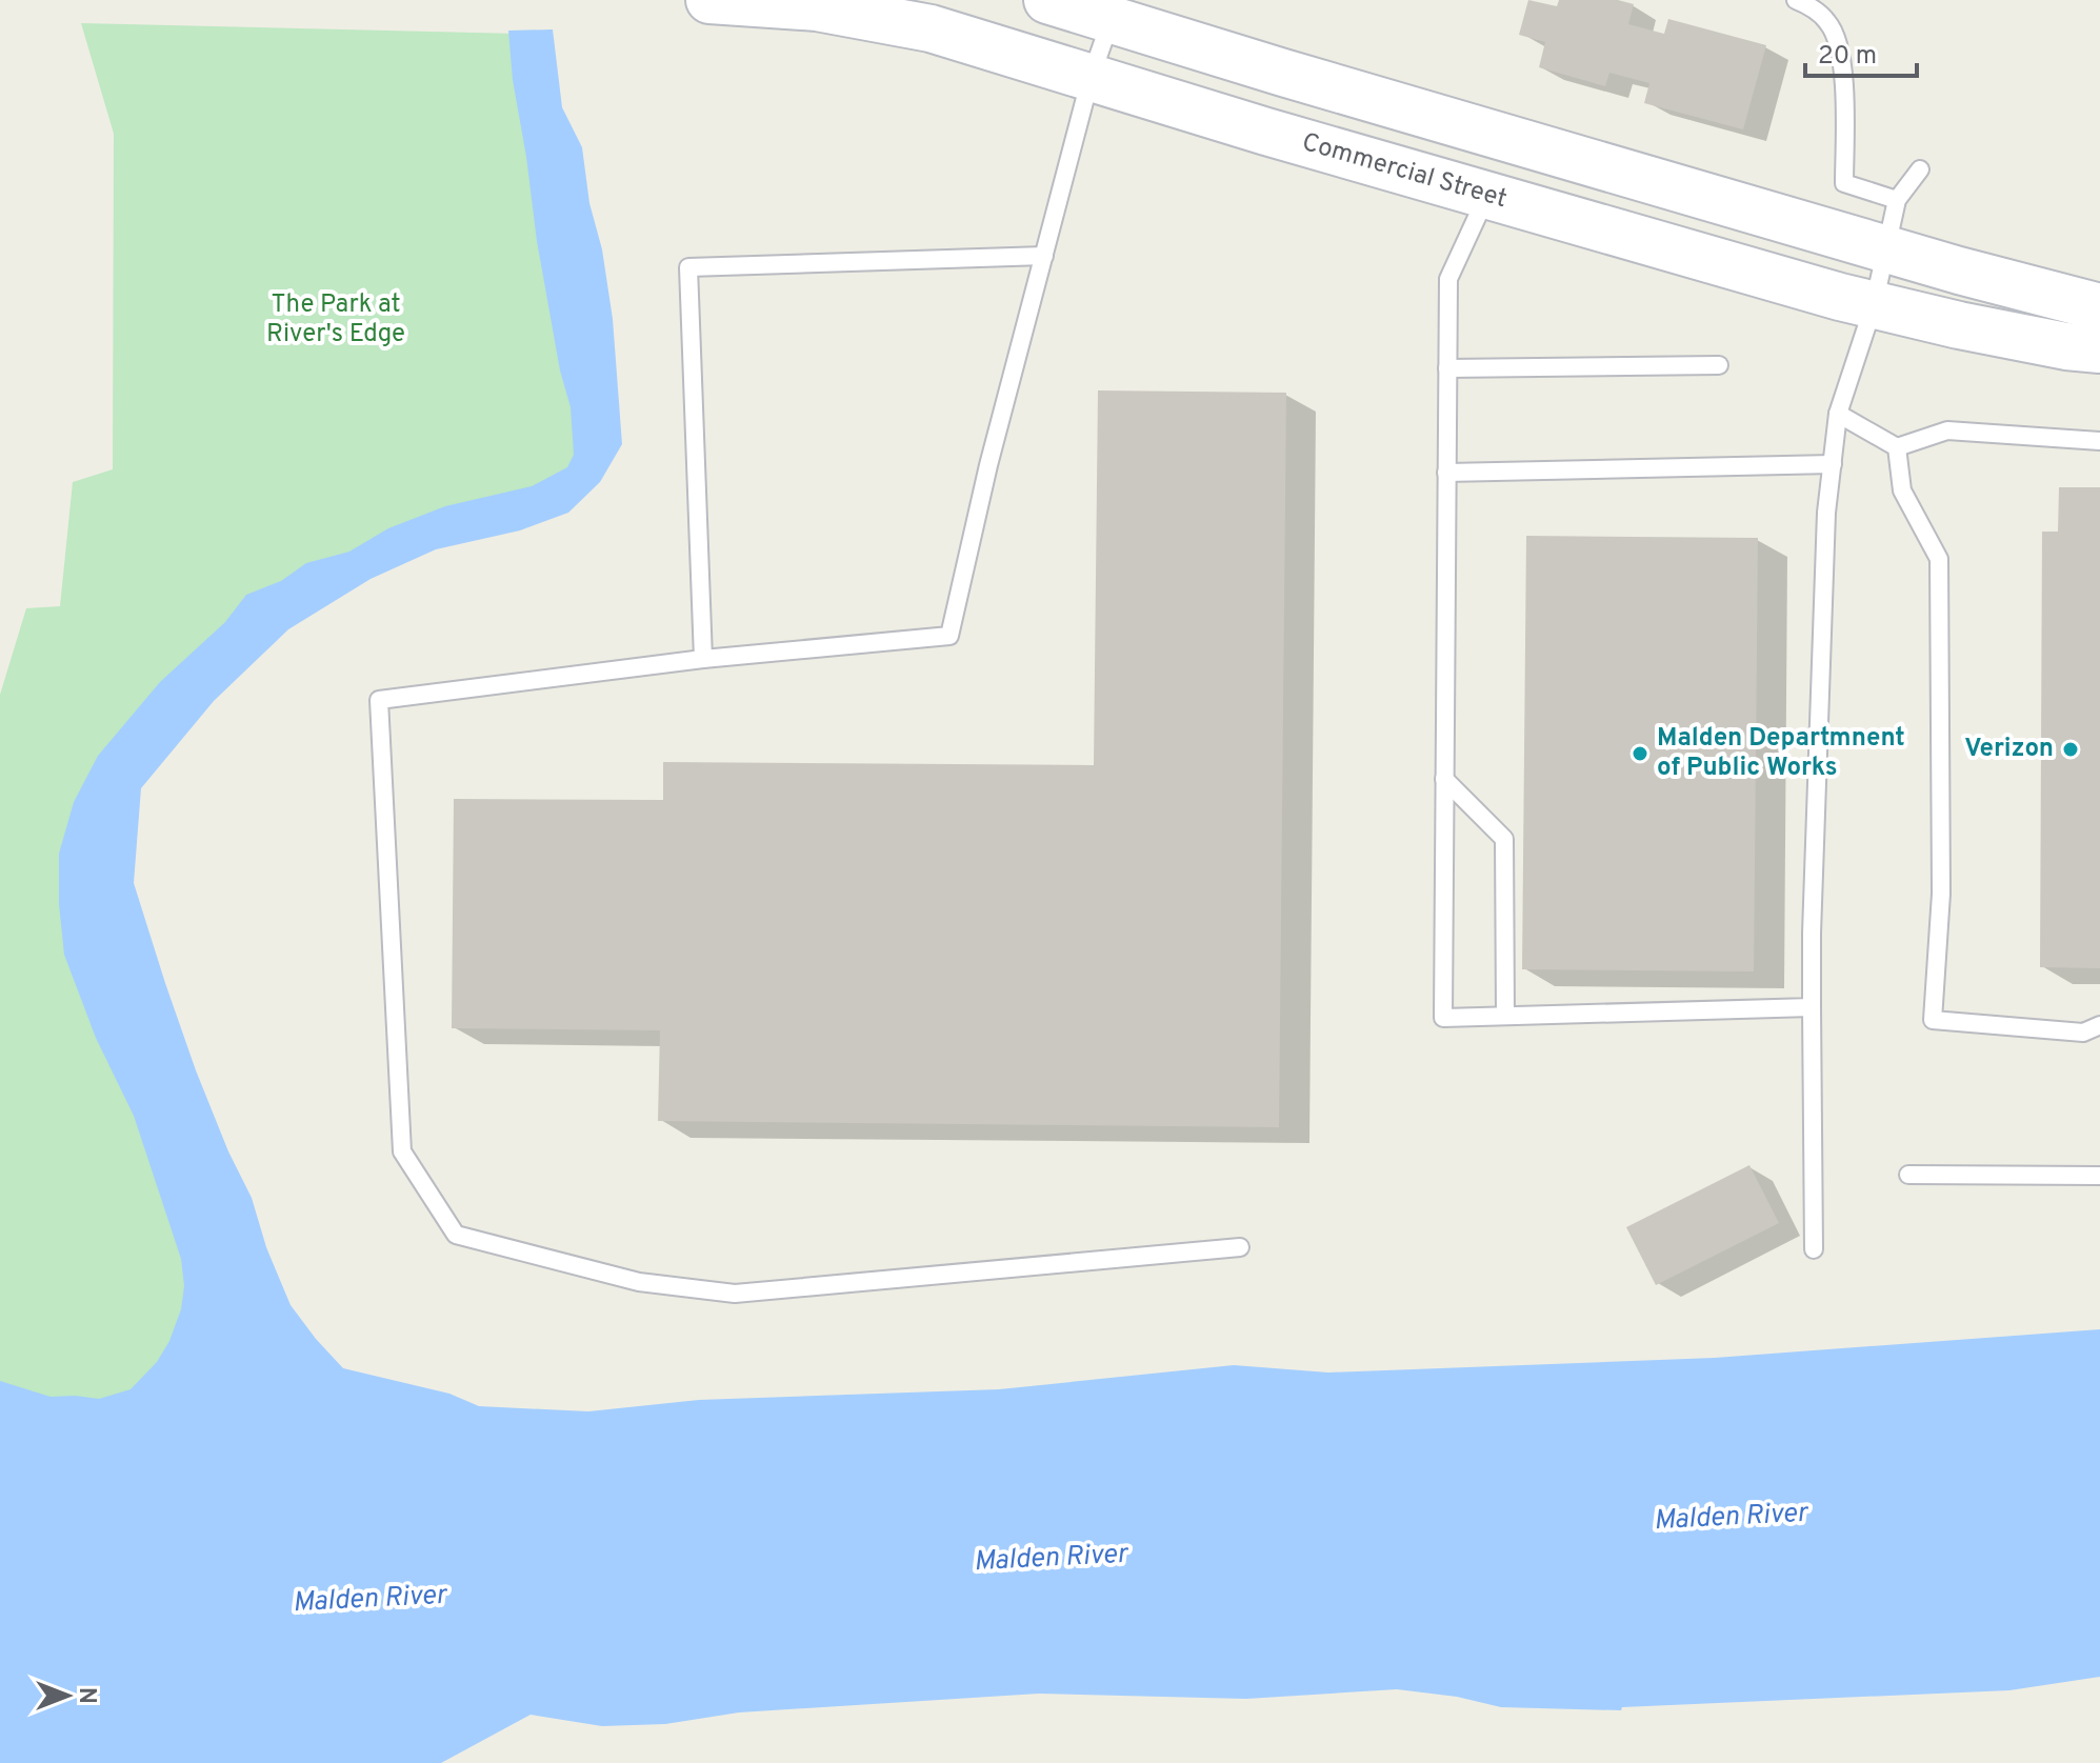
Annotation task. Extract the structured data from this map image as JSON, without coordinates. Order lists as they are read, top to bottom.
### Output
{
  "streets": {
    "main road": ["Commercial Street"]
  },
  "water": ["Malden River"],
  "parks": ["The Park at River's Edge"],
  "places": ["Verizon", "Malden Departmnent of Public Works"],
  "scale_bar": "20 m",
  "north": "right"
}
